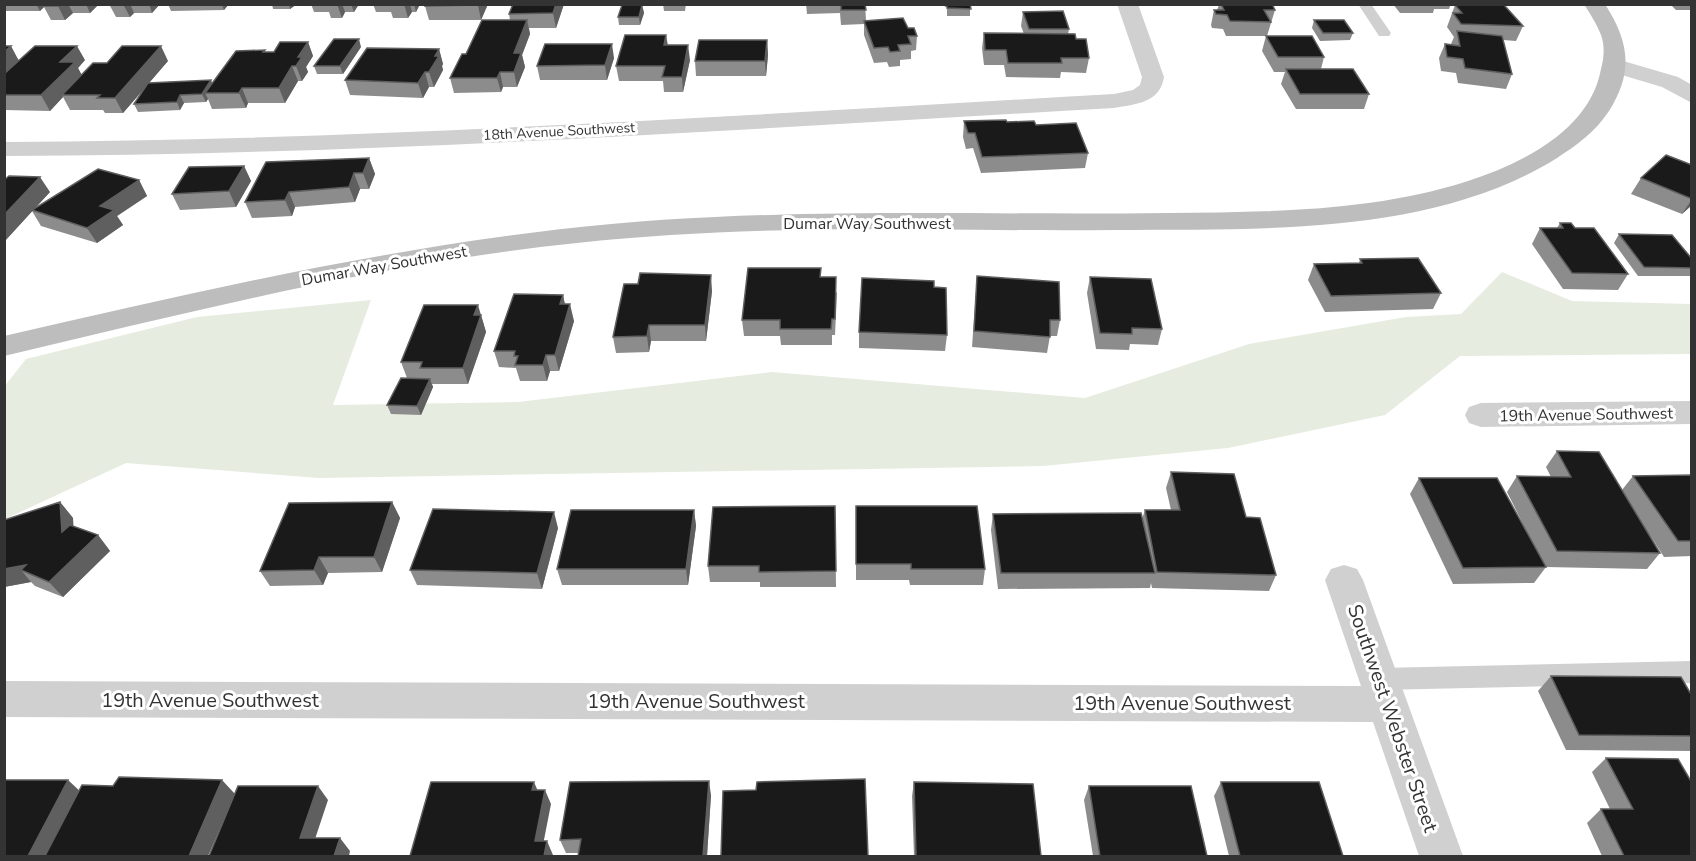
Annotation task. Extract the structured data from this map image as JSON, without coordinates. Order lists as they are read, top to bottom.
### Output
{
  "streets": {
    "street": [
      "18th Avenue Southwest",
      "Dumar Way Southwest",
      "19th Avenue Southwest",
      "Southwest Webster Street"
    ]
  },
  "crossings": [
    ["19th Avenue Southwest", "Southwest Webster Street"]
  ]
}
